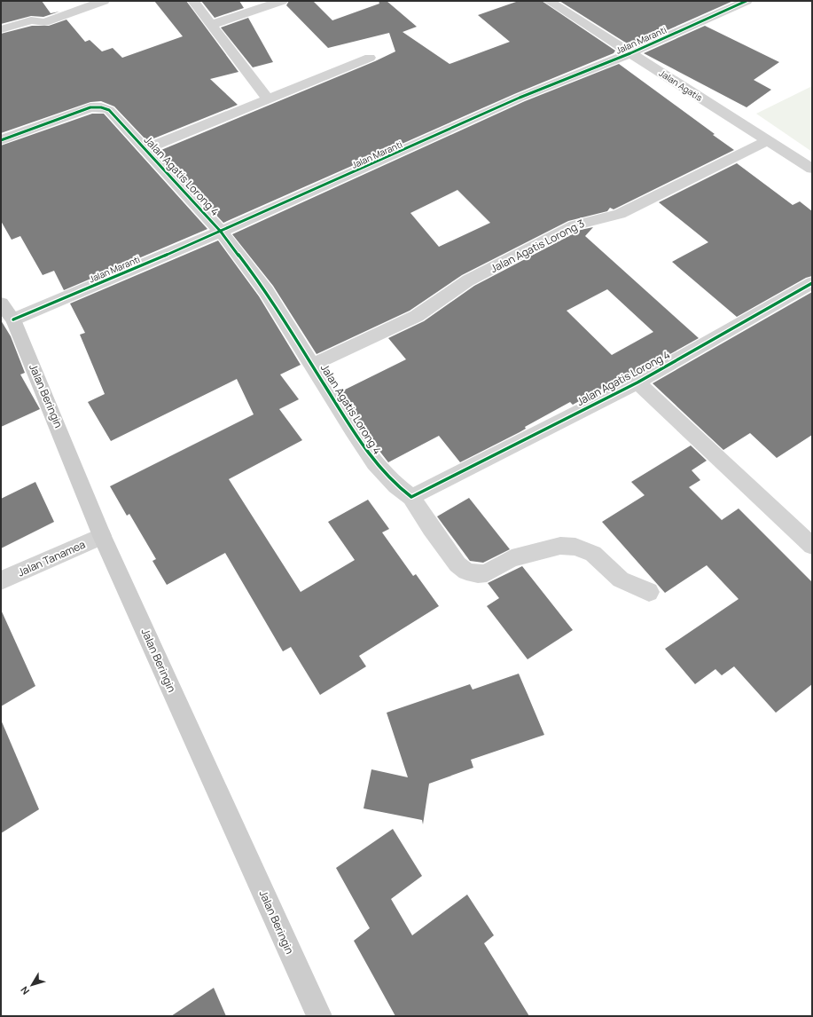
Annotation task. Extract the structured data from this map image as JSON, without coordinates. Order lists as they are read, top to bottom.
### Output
{
  "streets": {
    "street": [
      "Jalan Maranti",
      "Jalan Agatis",
      "Jalan Agatis Lorong 4",
      "Jalan Agatis Lorong 3",
      "Jalan Beringin",
      "Jalan Tanamea"
    ]
  },
  "crossings": [
    ["Jalan Maranti", "Jalan Agatis"],
    ["Jalan Maranti", "Jalan Agatis Lorong 4"],
    ["Jalan Maranti", "Jalan Beringin"],
    ["Jalan Agatis", "Jalan Agatis Lorong 3"],
    ["Jalan Agatis Lorong 4", "Jalan Agatis Lorong 3"],
    ["Jalan Beringin", "Jalan Tanamea"]
  ],
  "north": "bottom left"
}
